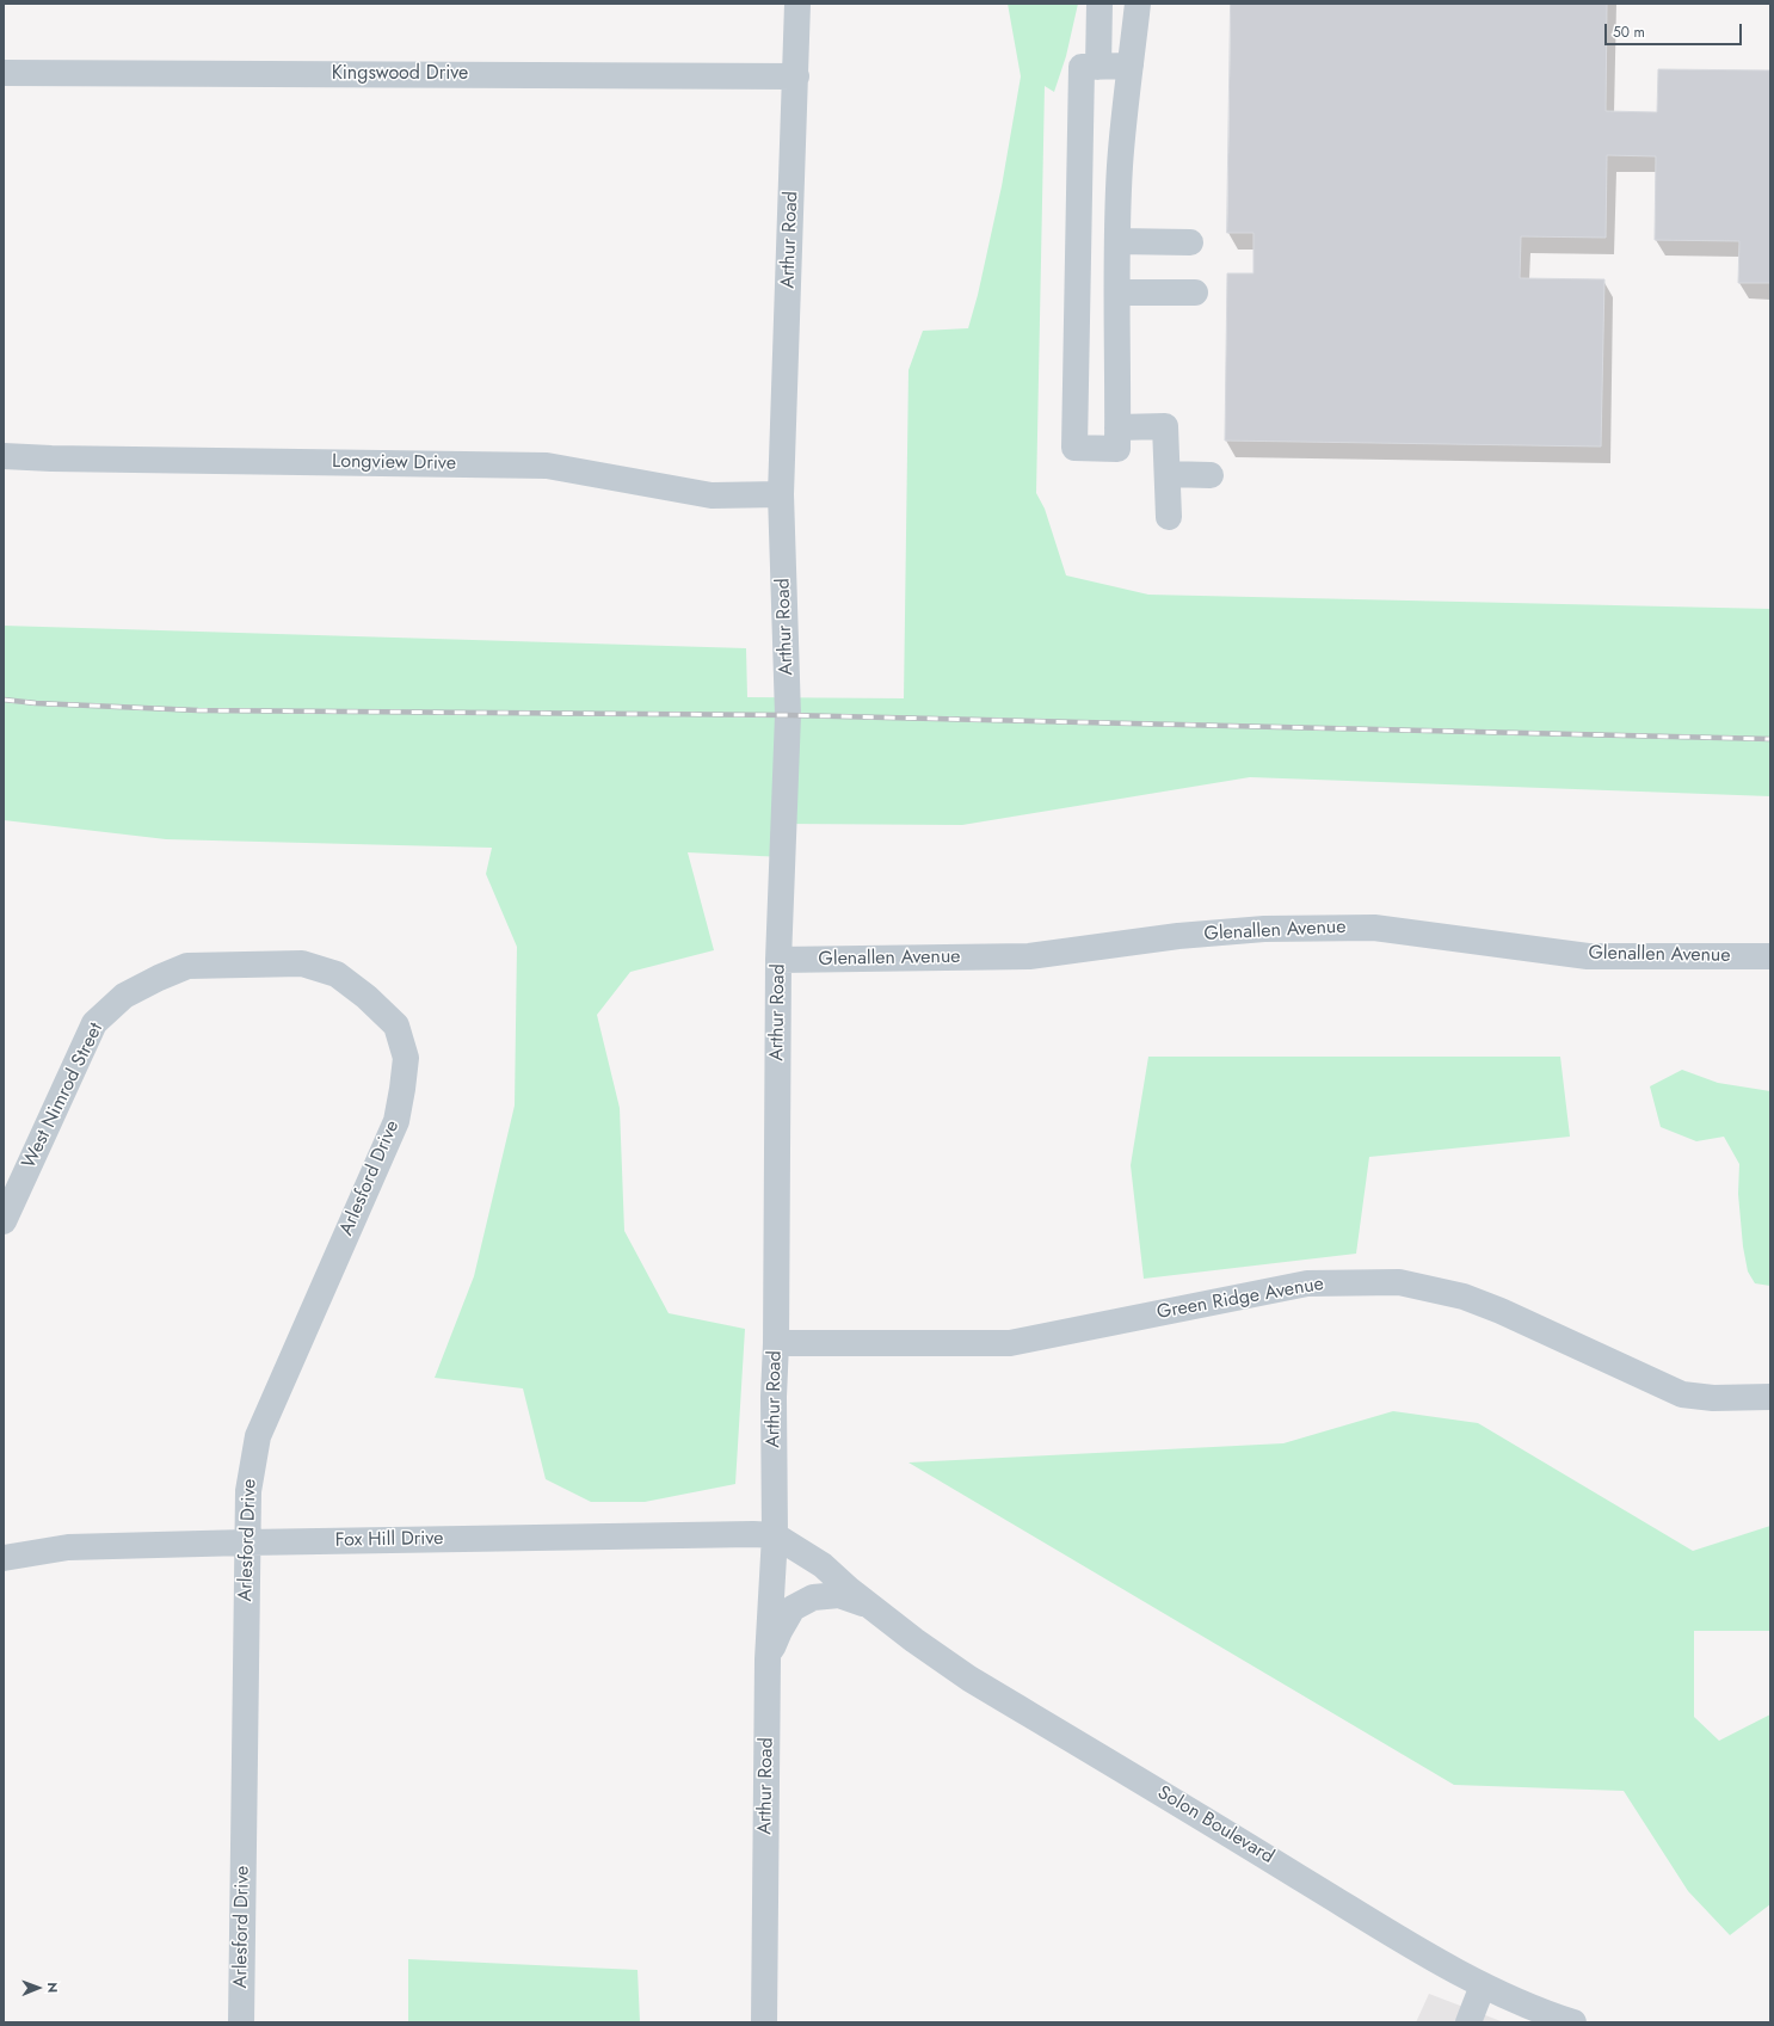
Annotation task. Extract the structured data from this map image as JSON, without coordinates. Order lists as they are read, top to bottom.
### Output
{
  "streets": {
    "street": [
      "Kingswood Drive",
      "Arthur Road",
      "Longview Drive",
      "Glenallen Avenue",
      "West Nimrod Street",
      "Arlesford Drive",
      "Green Ridge Avenue",
      "Fox Hill Drive",
      "Solon Boulevard"
    ]
  },
  "crossings": [
    ["Kingswood Drive", "Arthur Road"],
    ["Arthur Road", "Longview Drive"],
    ["Arthur Road", "Glenallen Avenue"],
    ["Arthur Road", "Green Ridge Avenue"],
    ["Arthur Road", "Fox Hill Drive"],
    ["Arthur Road", "Solon Boulevard"],
    ["West Nimrod Street", "Arlesford Drive"],
    ["Arlesford Drive", "Fox Hill Drive"],
    ["Fox Hill Drive", "Solon Boulevard"]
  ],
  "scale_bar": "50 m",
  "north": "right"
}
